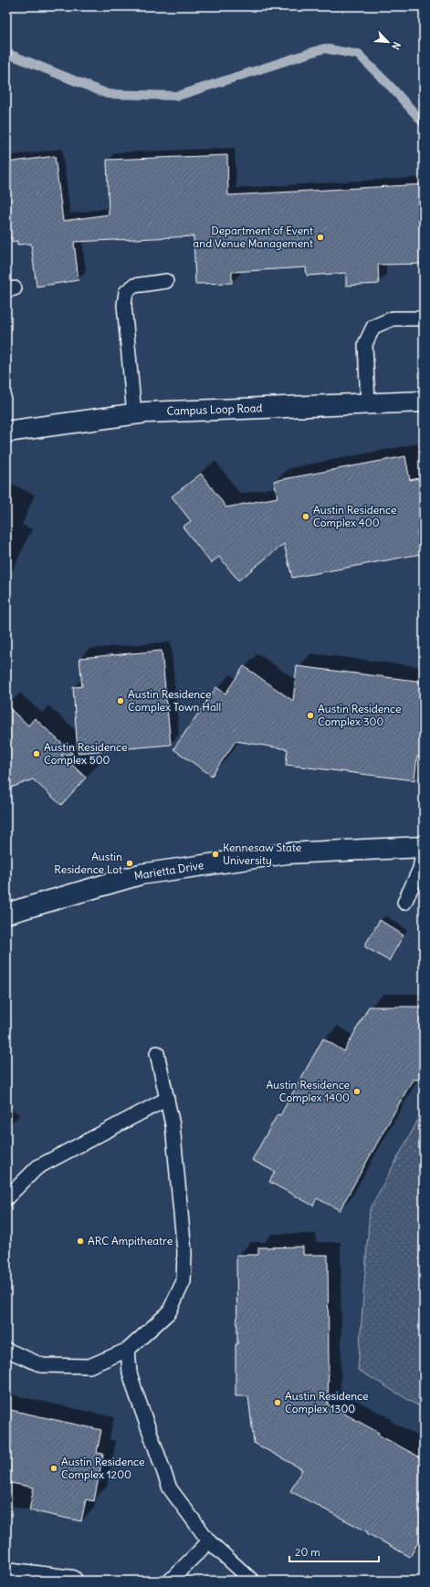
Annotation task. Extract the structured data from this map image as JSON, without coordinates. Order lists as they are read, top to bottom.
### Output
{
  "streets": {
    "street": ["Campus Loop Road", "Marietta Drive"]
  },
  "places": [
    "Department of Event and Venue Management",
    "Austin Residence Complex 400",
    "Austin Residence Complex Town Hall",
    "Austin Residence Complex 300",
    "Austin Residence Complex 500",
    "Kennesaw State University",
    "Austin Residence Lot",
    "Austin Residence Complex 1400",
    "ARC Ampitheatre",
    "Austin Residence Complex 1300",
    "Austin Residence Complex 1200"
  ],
  "scale_bar": "20 m",
  "north": "bottom right"
}
